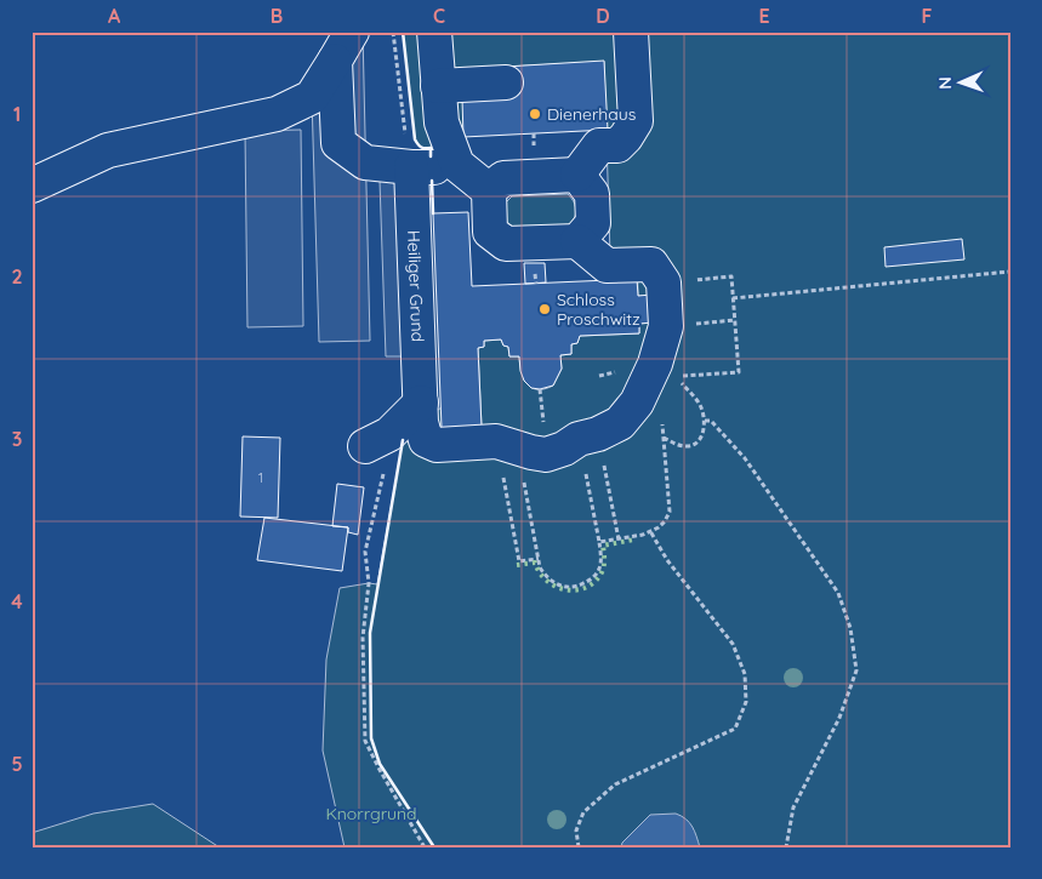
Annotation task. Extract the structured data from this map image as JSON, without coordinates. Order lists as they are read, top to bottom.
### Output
{
  "streets": {
    "lane": ["Heiliger Grund"]
  },
  "parks": ["Knorrgrund"],
  "places": ["Dienerhaus", "Schloss Proschwitz"],
  "house_numbers": ["1"],
  "north": "left",
  "grid": {
    "columns": [
      "A",
      "B",
      "C",
      "D",
      "E",
      "F"
    ],
    "rows": [
      "1",
      "2",
      "3",
      "4",
      "5"
    ]
  }
}
